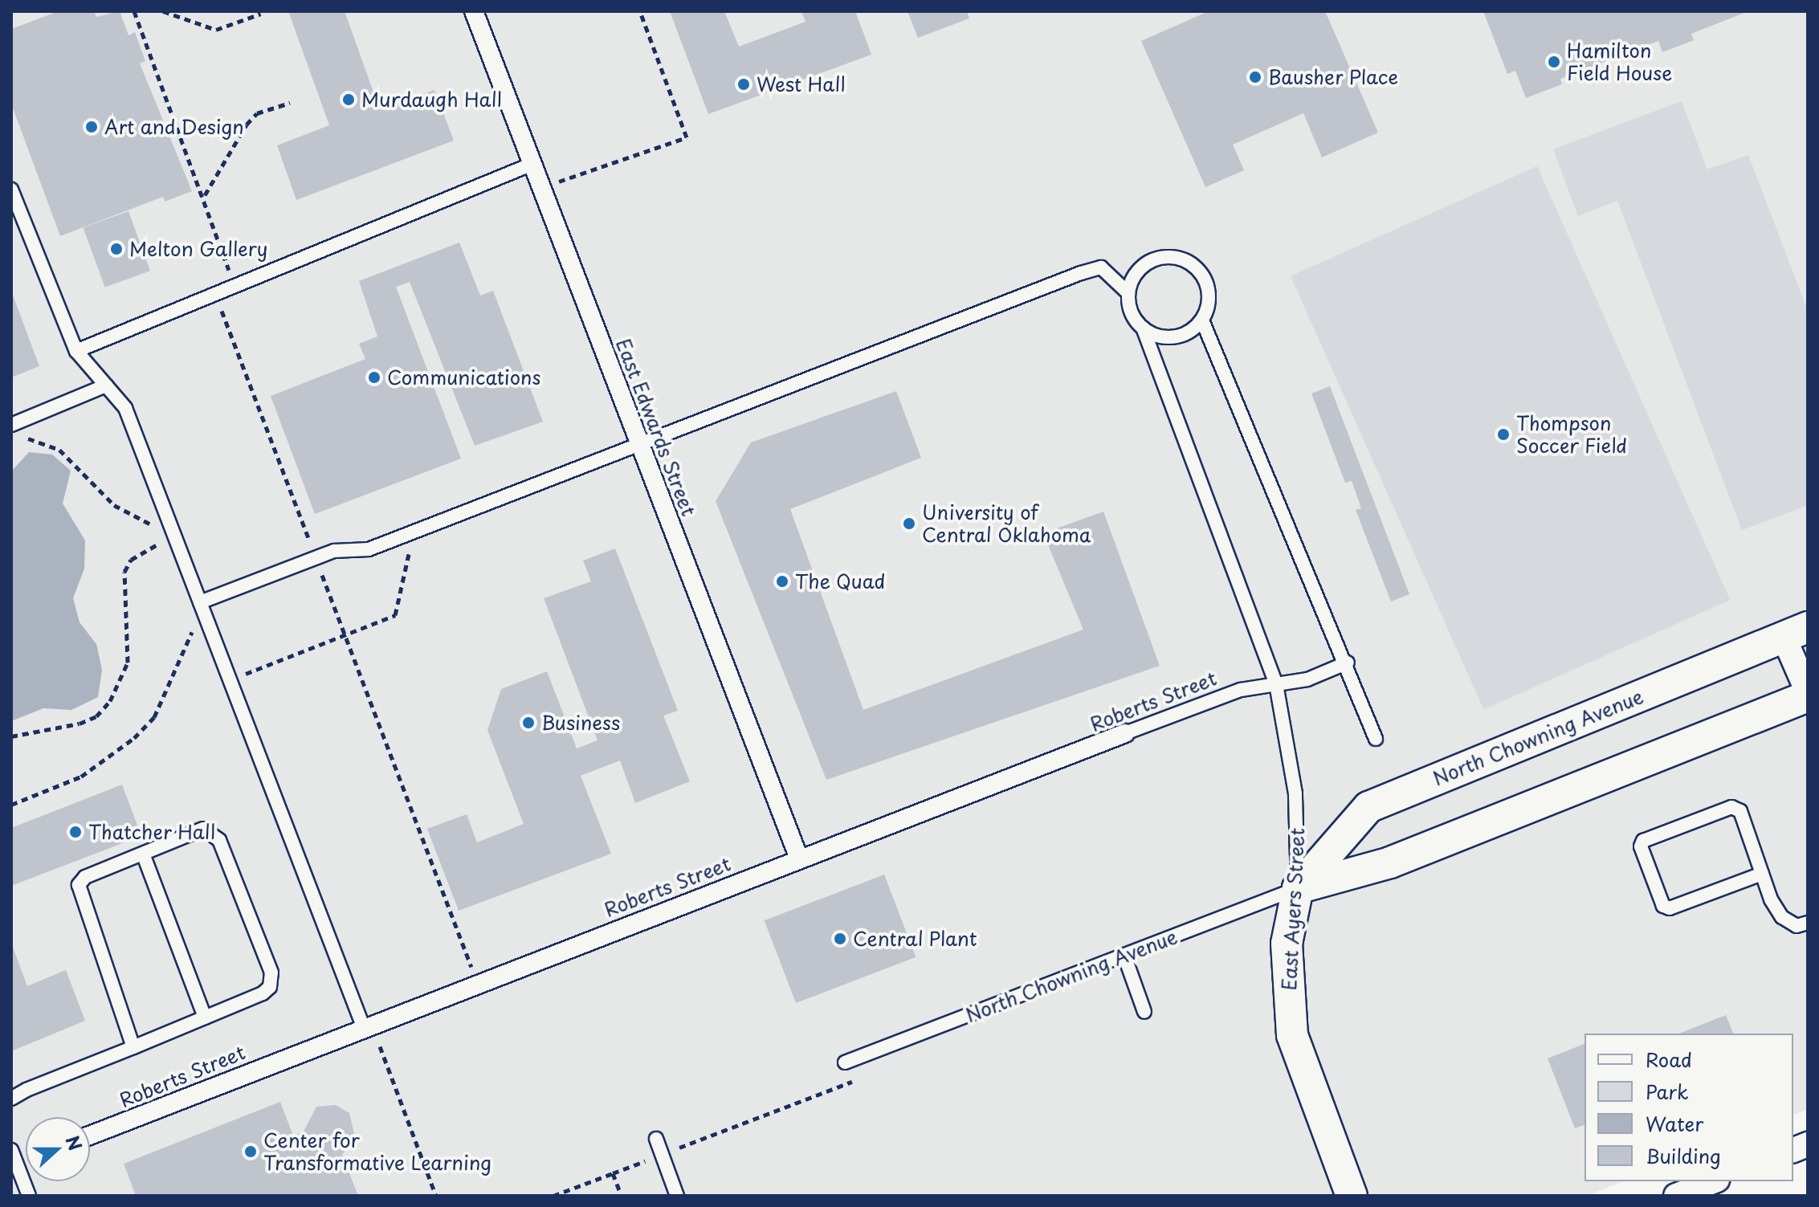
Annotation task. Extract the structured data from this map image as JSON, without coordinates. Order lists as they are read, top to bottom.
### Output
{
  "streets": {
    "street": [
      "East Edwards Street",
      "Roberts Street",
      "North Chowning Avenue",
      "East Ayers Street"
    ]
  },
  "crossings": [
    ["East Edwards Street", "Roberts Street"],
    ["Roberts Street", "East Ayers Street"],
    ["North Chowning Avenue", "East Ayers Street"]
  ],
  "places": [
    "Hamilton Field House",
    "Bausher Place",
    "West Hall",
    "Murdaugh Hall",
    "Art and Design",
    "Melton Gallery",
    "Communications",
    "Thompson Soccer Field",
    "University of Central Oklahoma",
    "The Quad",
    "Business",
    "Thatcher Hall",
    "Central Plant",
    "Center for Transformative Learning"
  ],
  "legend": [
    "Road",
    "Park",
    "Water",
    "Building"
  ],
  "north": "right"
}
